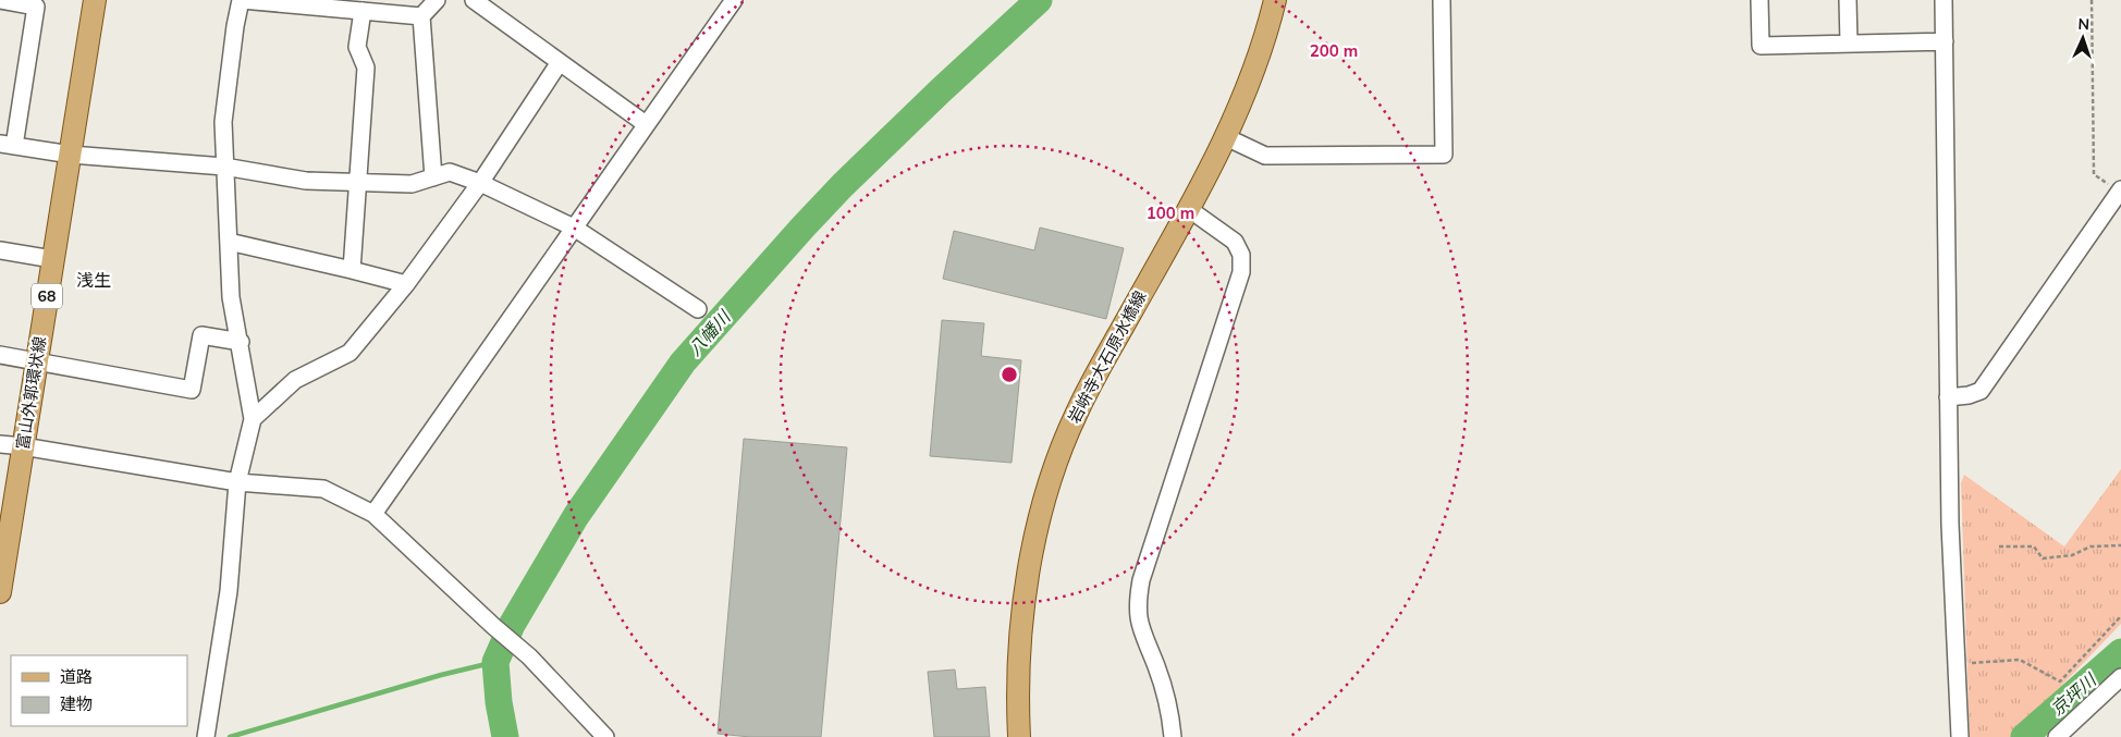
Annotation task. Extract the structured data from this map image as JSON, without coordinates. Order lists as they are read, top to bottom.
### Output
{
  "streets": {
    "main road": ["68", "岩峅寺大石原水橋線", "富山外郭環状線"]
  },
  "districts": ["浅生"],
  "water": ["八幡川", "京坪川"],
  "legend": ["道路", "建物"],
  "north": "top",
  "rings": ["200 m", "100 m"]
}
